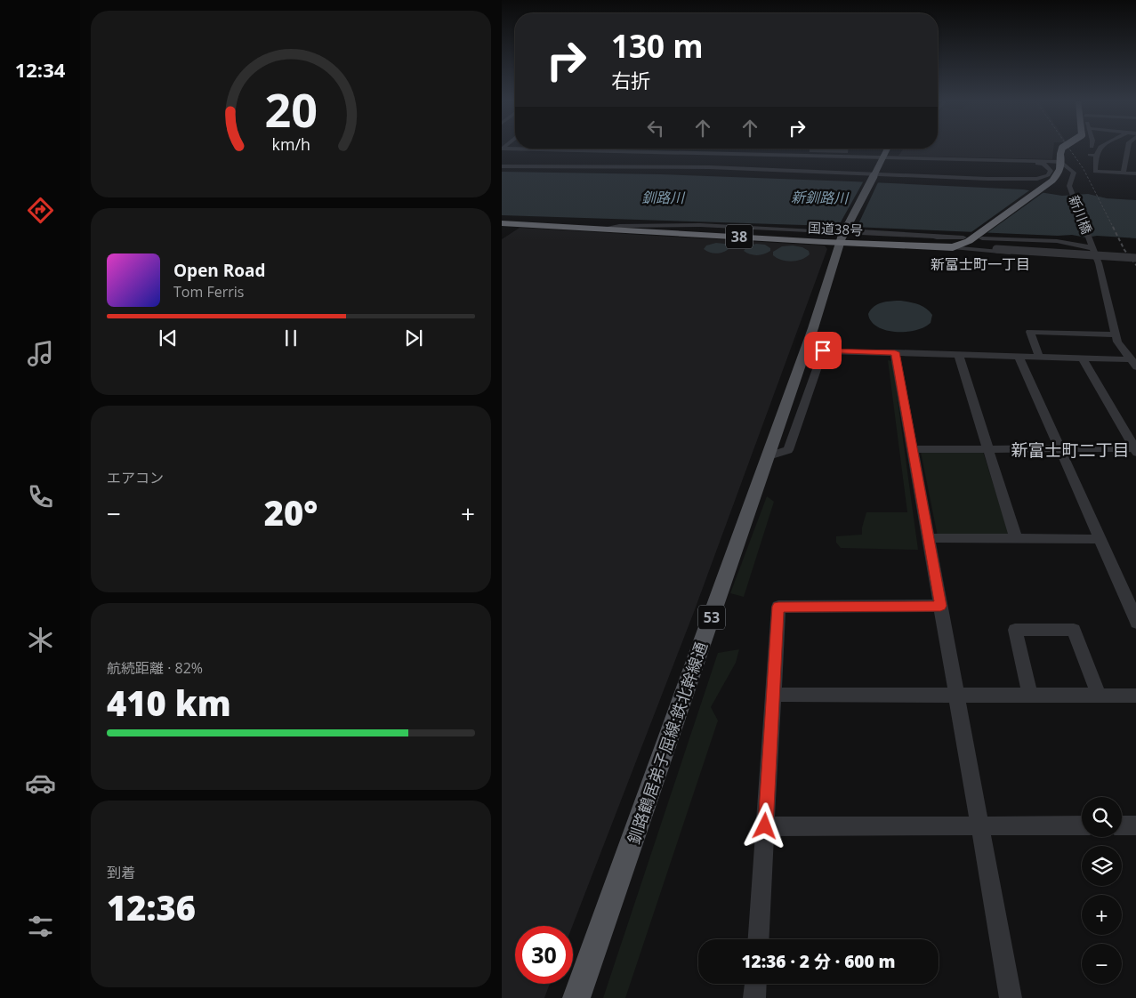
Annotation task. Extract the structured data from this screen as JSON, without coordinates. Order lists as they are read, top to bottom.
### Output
{
  "streets": {
    "highway": ["国道38号", "38"],
    "main road": ["53", "釧路鶴居弟子屈線:鉄北幹線通"],
    "street": ["新川橋"]
  },
  "crossings": [
    ["新川橋", "国道38号"],
    ["国道38号", "53"],
    ["国道38号", "釧路鶴居弟子屈線:鉄北幹線通"],
    ["53", "釧路鶴居弟子屈線:鉄北幹線通"]
  ],
  "districts": ["新富士町一丁目", "新富士町二丁目"],
  "water": ["釧路川", "新釧路川"],
  "page": {
    "tabs": "12:34",
    "turn": ["130 m", "右折"],
    "song": ["Open Road", "Tom Ferris"],
    "tile": [
      "エアコン",
      ["航続距離 · 82%", "410 km"],
      ["到着", "12:36"]
    ],
    "heat": ["−", "20°", "+"],
    "map_buttons": ["+", "−"],
    "limit": "30",
    "trip": "12:36 · 2 分 · 600 m",
    "gauge": ["20", "km/h"]
  }
}
